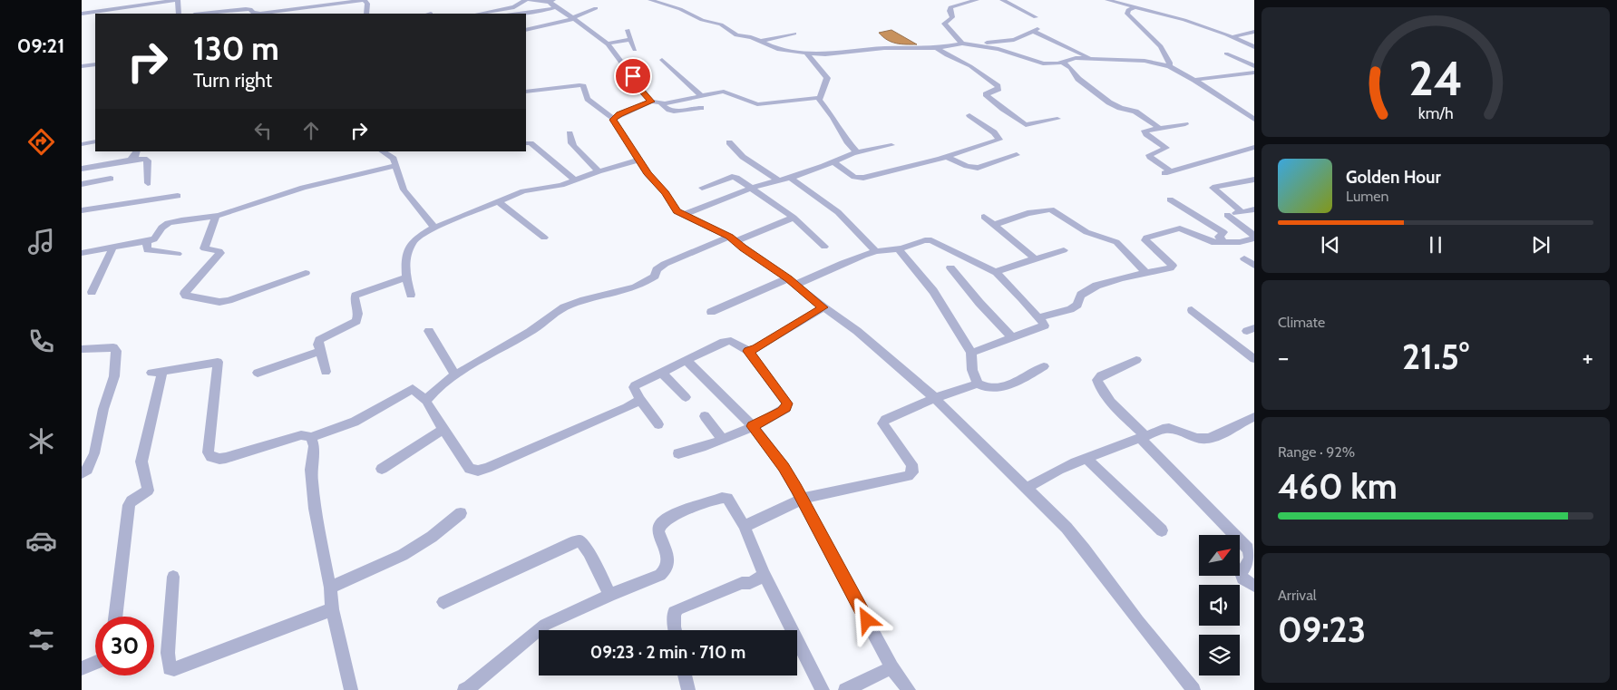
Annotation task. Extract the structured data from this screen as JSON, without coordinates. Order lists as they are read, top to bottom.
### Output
{
  "north": "top right",
  "page": {
    "tabs": "09:21",
    "turn": ["130 m", "Turn right"],
    "song": ["Golden Hour", "Lumen"],
    "tile": [
      "Climate",
      ["Range · 92%", "460 km"],
      ["Arrival", "09:23"]
    ],
    "heat": ["−", "21.5°", "+"],
    "limit": "30",
    "trip": "09:23 · 2 min · 710 m",
    "gauge": ["24", "km/h"]
  }
}
